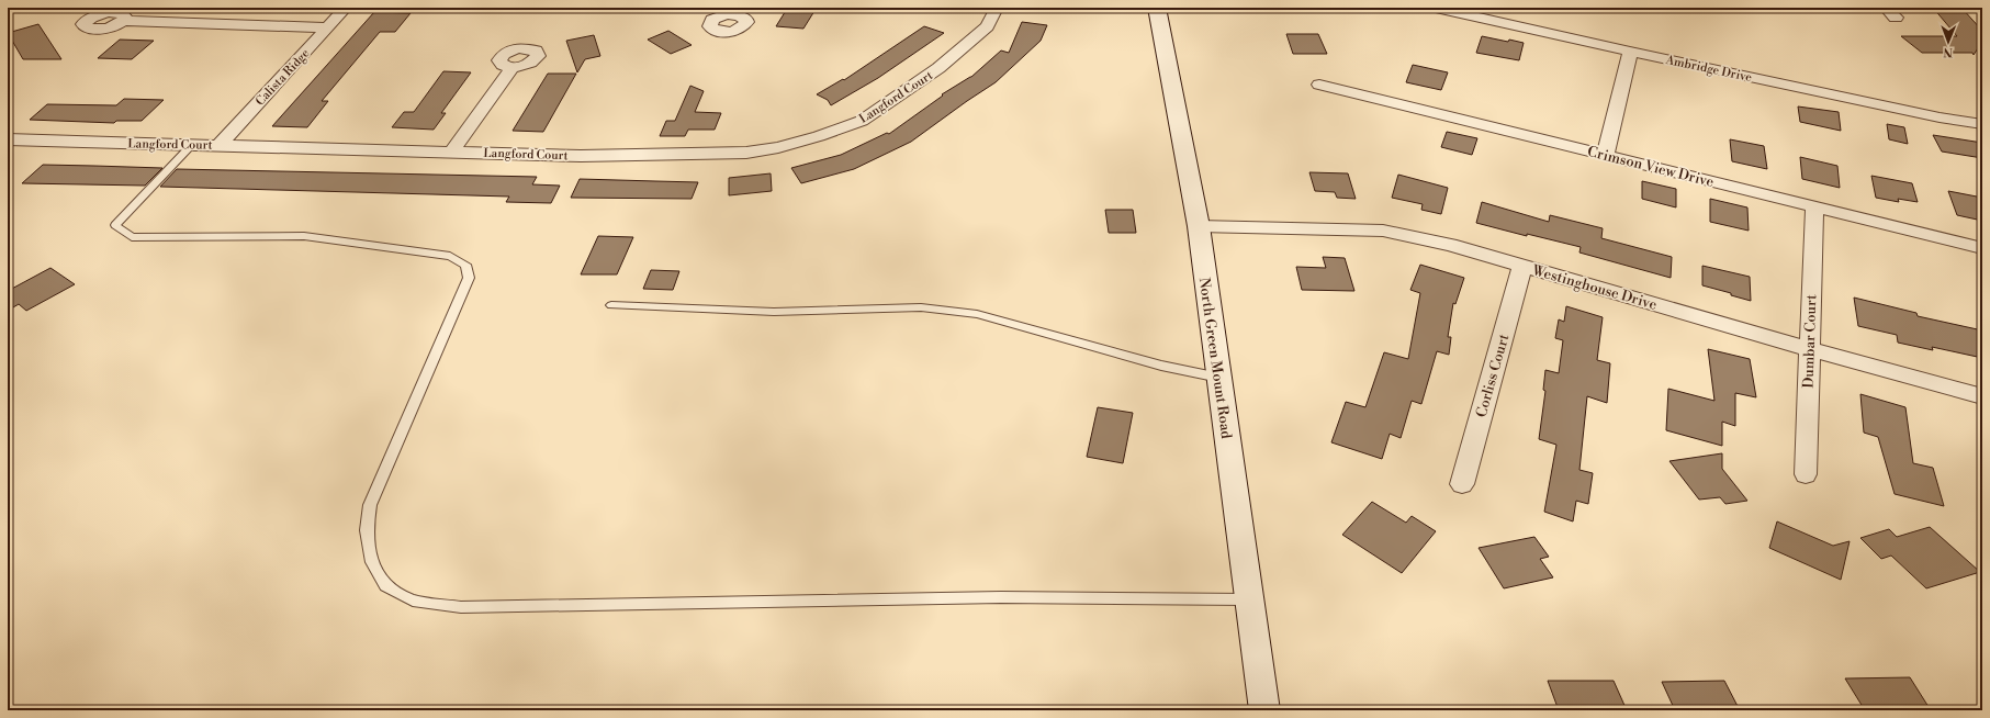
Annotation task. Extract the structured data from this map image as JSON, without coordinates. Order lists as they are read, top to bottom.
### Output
{
  "streets": {
    "street": [
      "Ambridge Drive",
      "Calista Ridge",
      "Langford Court",
      "Crimson View Drive",
      "Westinghouse Drive",
      "Dumbar Court",
      "North Green Mount Road",
      "Corliss Court"
    ]
  },
  "crossings": [
    ["Calista Ridge", "Langford Court"],
    ["Crimson View Drive", "Dumbar Court"],
    ["Westinghouse Drive", "Dumbar Court"],
    ["Westinghouse Drive", "North Green Mount Road"],
    ["Westinghouse Drive", "Corliss Court"]
  ],
  "north": "bottom"
}
